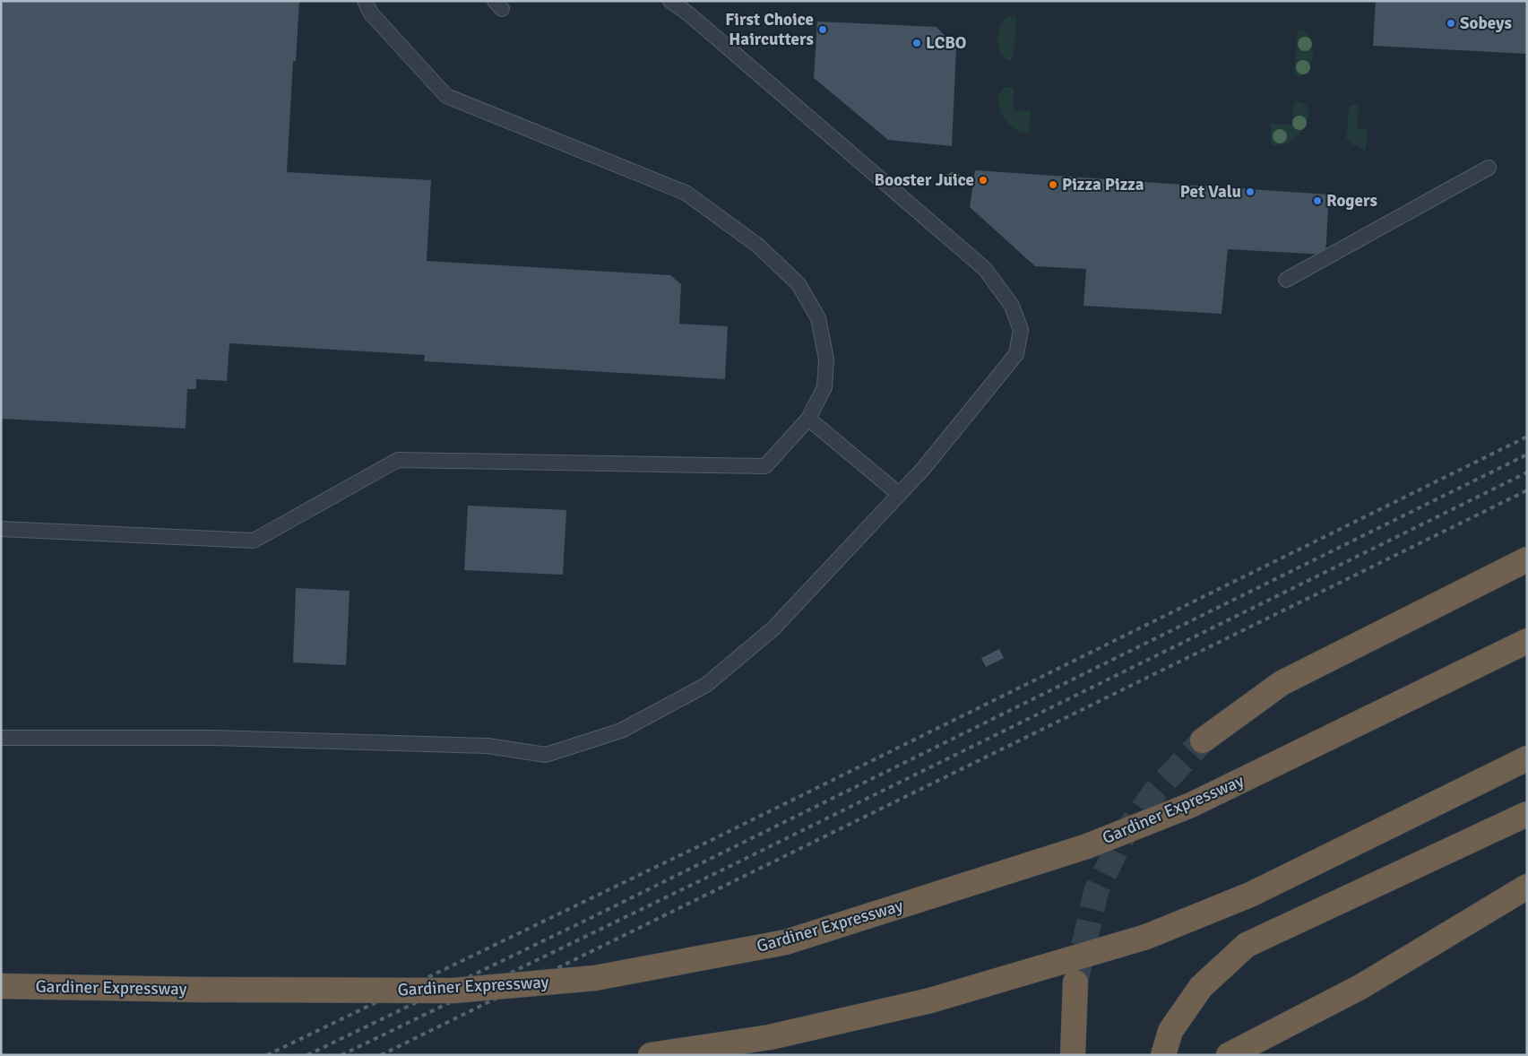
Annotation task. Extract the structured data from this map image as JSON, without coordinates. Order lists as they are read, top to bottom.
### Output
{
  "streets": {
    "highway": ["Gardiner Expressway"]
  },
  "places": [
    "Sobeys",
    "First Choice Haircutters",
    "LCBO",
    "Booster Juice",
    "Pizza Pizza",
    "Pet Valu",
    "Rogers"
  ]
}
